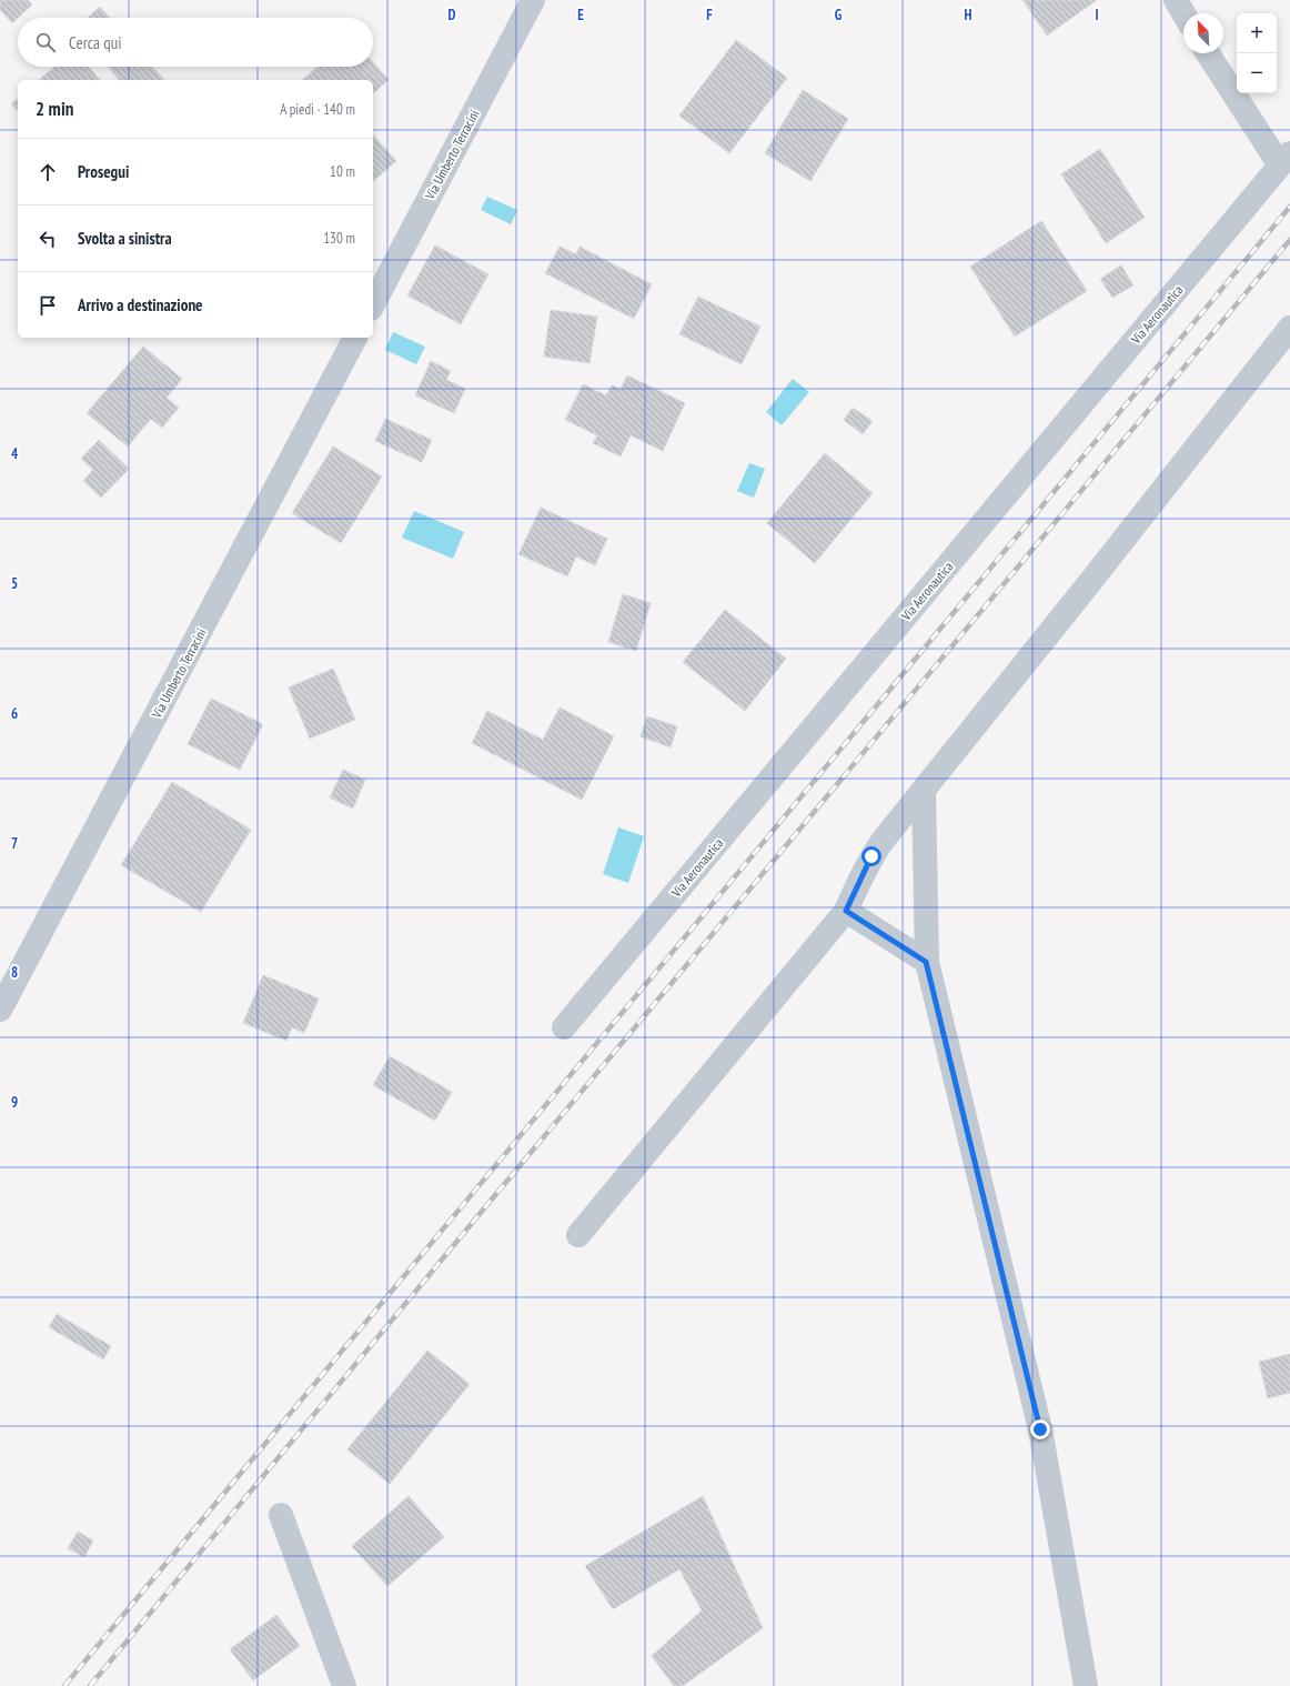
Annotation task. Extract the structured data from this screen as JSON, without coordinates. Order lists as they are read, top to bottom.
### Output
{
  "streets": {
    "street": ["Via Umberto Terracini", "Via Aeronautica"]
  },
  "north": "top left",
  "page": {
    "map_buttons": ["+", "−"],
    "search": "Cerca qui",
    "heading": ["2 min", "A piedi · 140 m"],
    "list": [
      ["Prosegui", "10 m"],
      ["Svolta a sinistra", "130 m"],
      "Arrivo a destinazione"
    ]
  },
  "grid": {
    "columns": [
      "D",
      "E",
      "F",
      "G",
      "H",
      "I"
    ],
    "rows": [
      "4",
      "5",
      "6",
      "7",
      "8",
      "9"
    ]
  }
}
